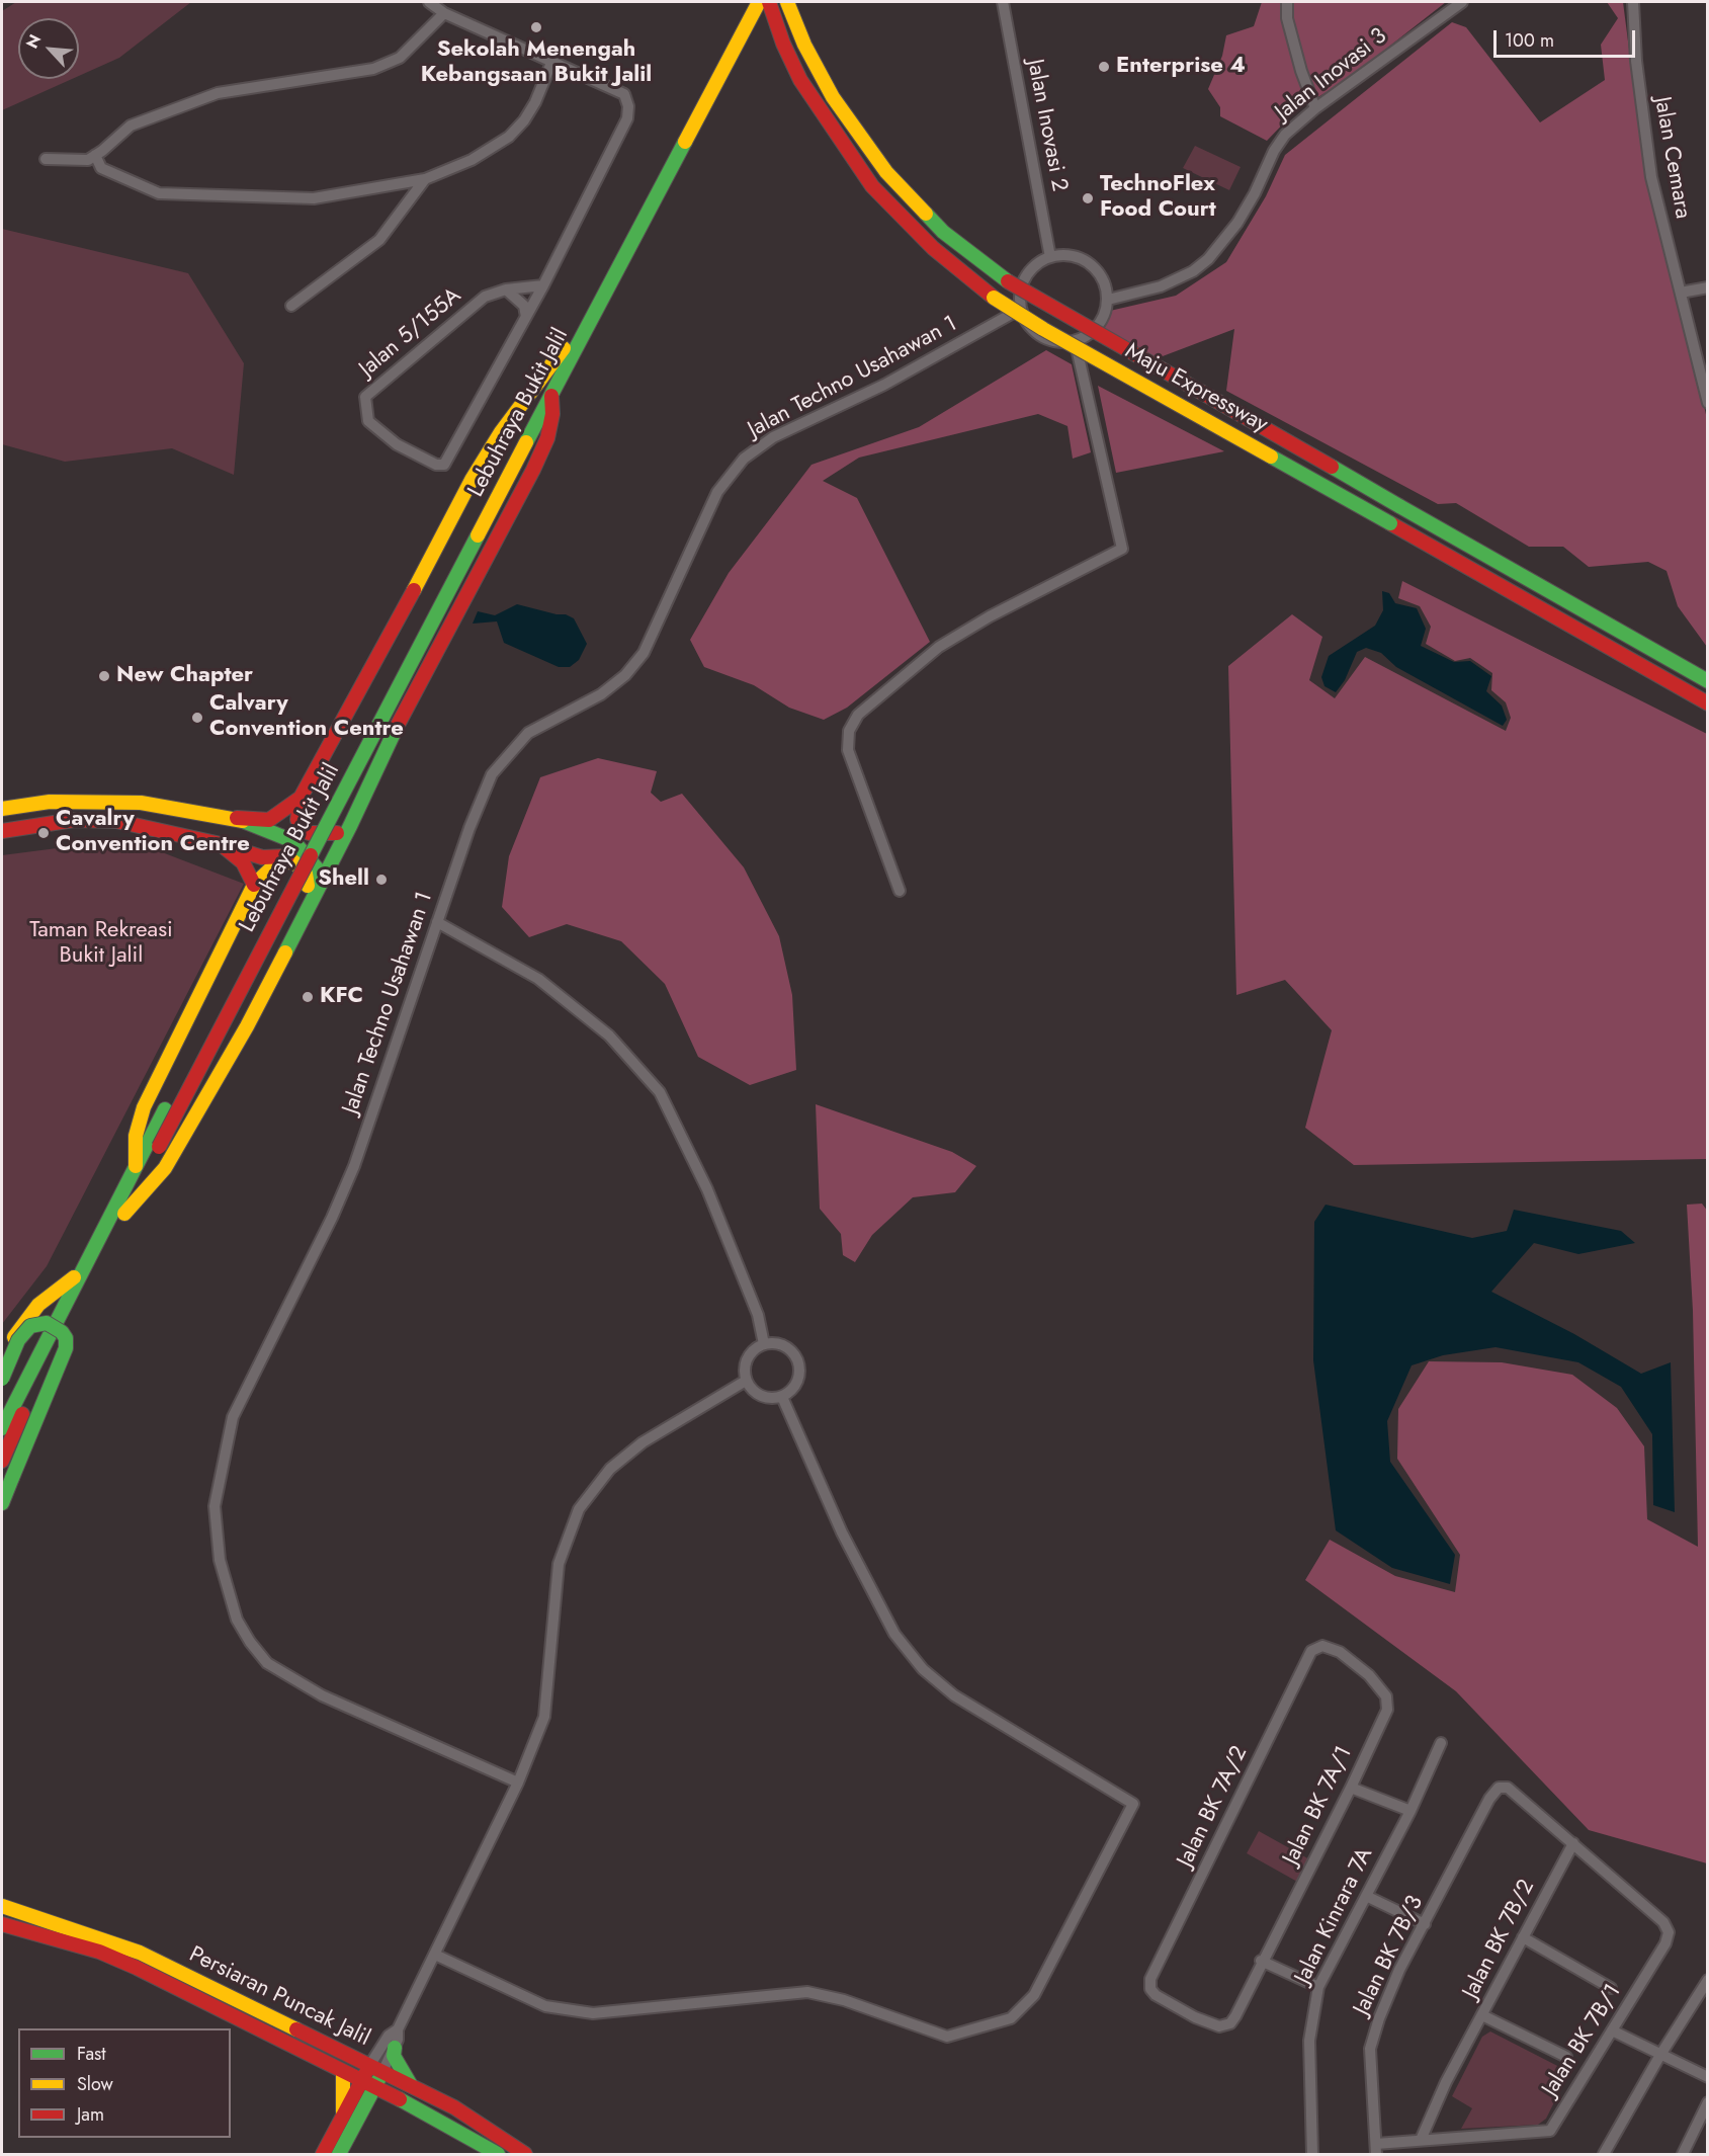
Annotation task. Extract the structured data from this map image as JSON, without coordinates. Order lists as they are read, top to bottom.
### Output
{
  "streets": {
    "main road": ["Maju Expressway", "Lebuhraya Bukit Jalil", "Persiaran Puncak Jalil"],
    "street": [
      "Jalan Inovasi 3",
      "Jalan Inovasi 2",
      "Jalan Cemara",
      "Jalan 5/155A",
      "Jalan Techno Usahawan 1",
      "Jalan BK 7A/1",
      "Jalan BK 7A/2",
      "Jalan Kinrara 7A",
      "Jalan BK 7B/2",
      "Jalan BK 7B/3",
      "Jalan BK 7B/1"
    ]
  },
  "crossings": [
    ["Jalan Inovasi 3", "Jalan Inovasi 2"],
    ["Jalan Inovasi 3", "Jalan Techno Usahawan 1"],
    ["Jalan Inovasi 2", "Jalan Techno Usahawan 1"],
    ["Jalan BK 7A/1", "Jalan BK 7A/2"],
    ["Jalan BK 7B/2", "Jalan BK 7B/3"],
    ["Jalan BK 7B/2", "Jalan BK 7B/1"],
    ["Jalan BK 7B/3", "Jalan BK 7B/1"]
  ],
  "parks": ["Taman Rekreasi Bukit Jalil"],
  "places": [
    "Sekolah Menengah Kebangsaan Bukit Jalil",
    "Enterprise 4",
    "TechnoFlex Food Court",
    "New Chapter",
    "Calvary Convention Centre",
    "Cavalry Convention Centre",
    "Shell",
    "KFC"
  ],
  "legend": ["Fast", "Slow", "Jam"],
  "scale_bar": "100 m",
  "north": "top left"
}
